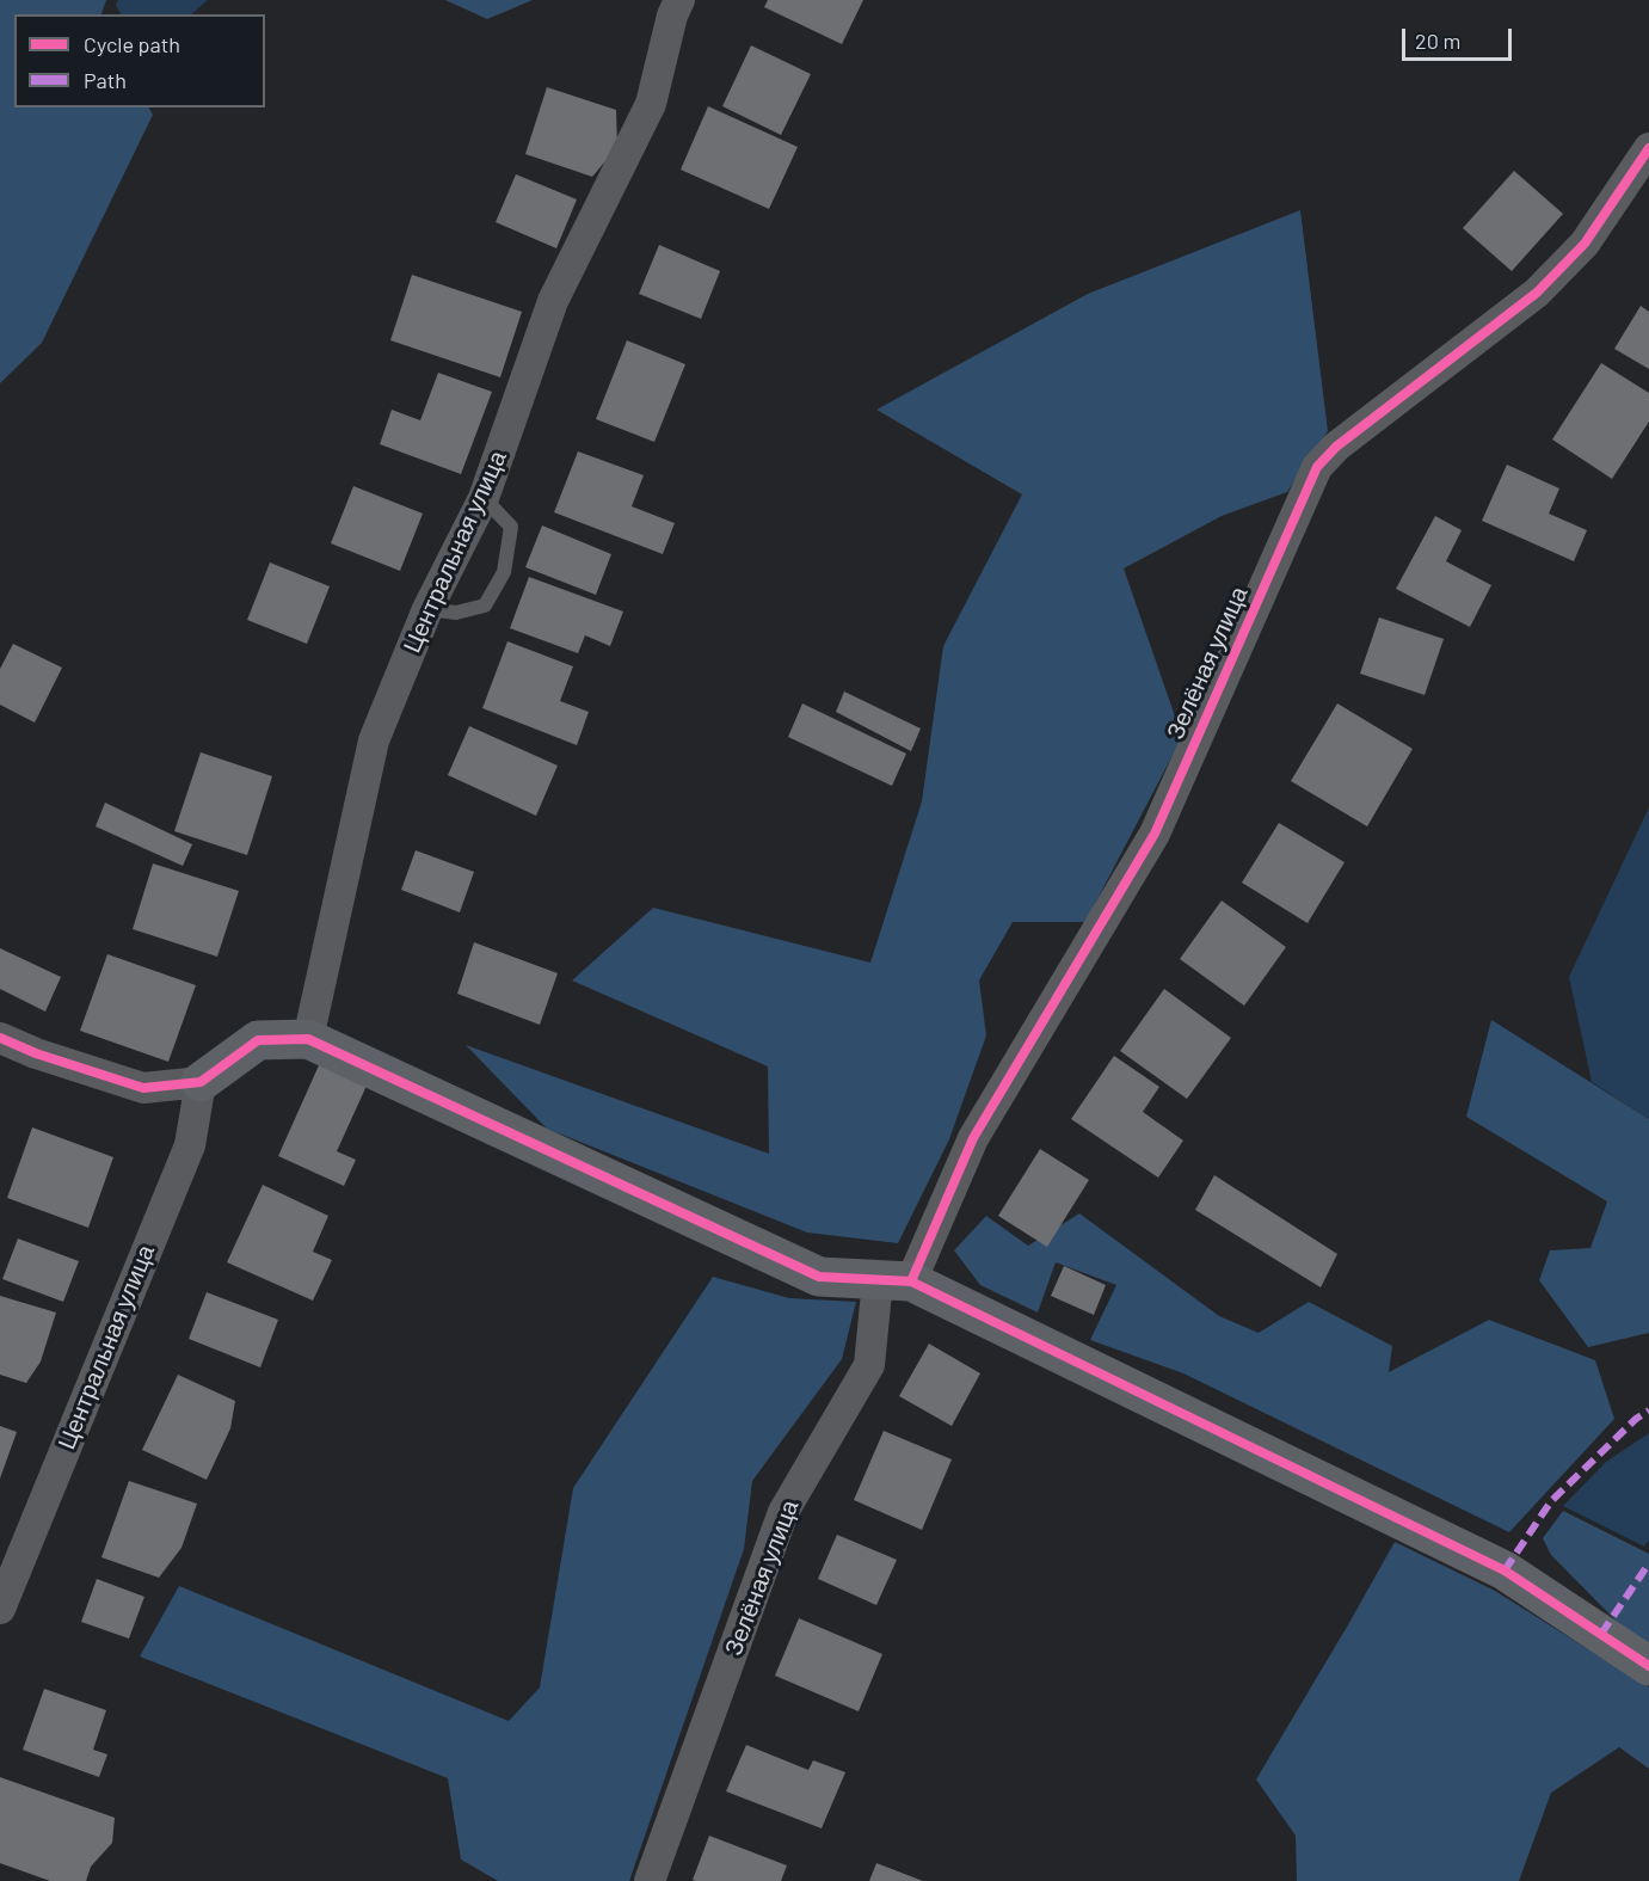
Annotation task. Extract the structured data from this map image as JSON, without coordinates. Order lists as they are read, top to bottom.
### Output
{
  "streets": {
    "street": ["Центральная улица", "Зелёная улица"]
  },
  "legend": ["Cycle path", "Path"],
  "scale_bar": "20 m"
}
